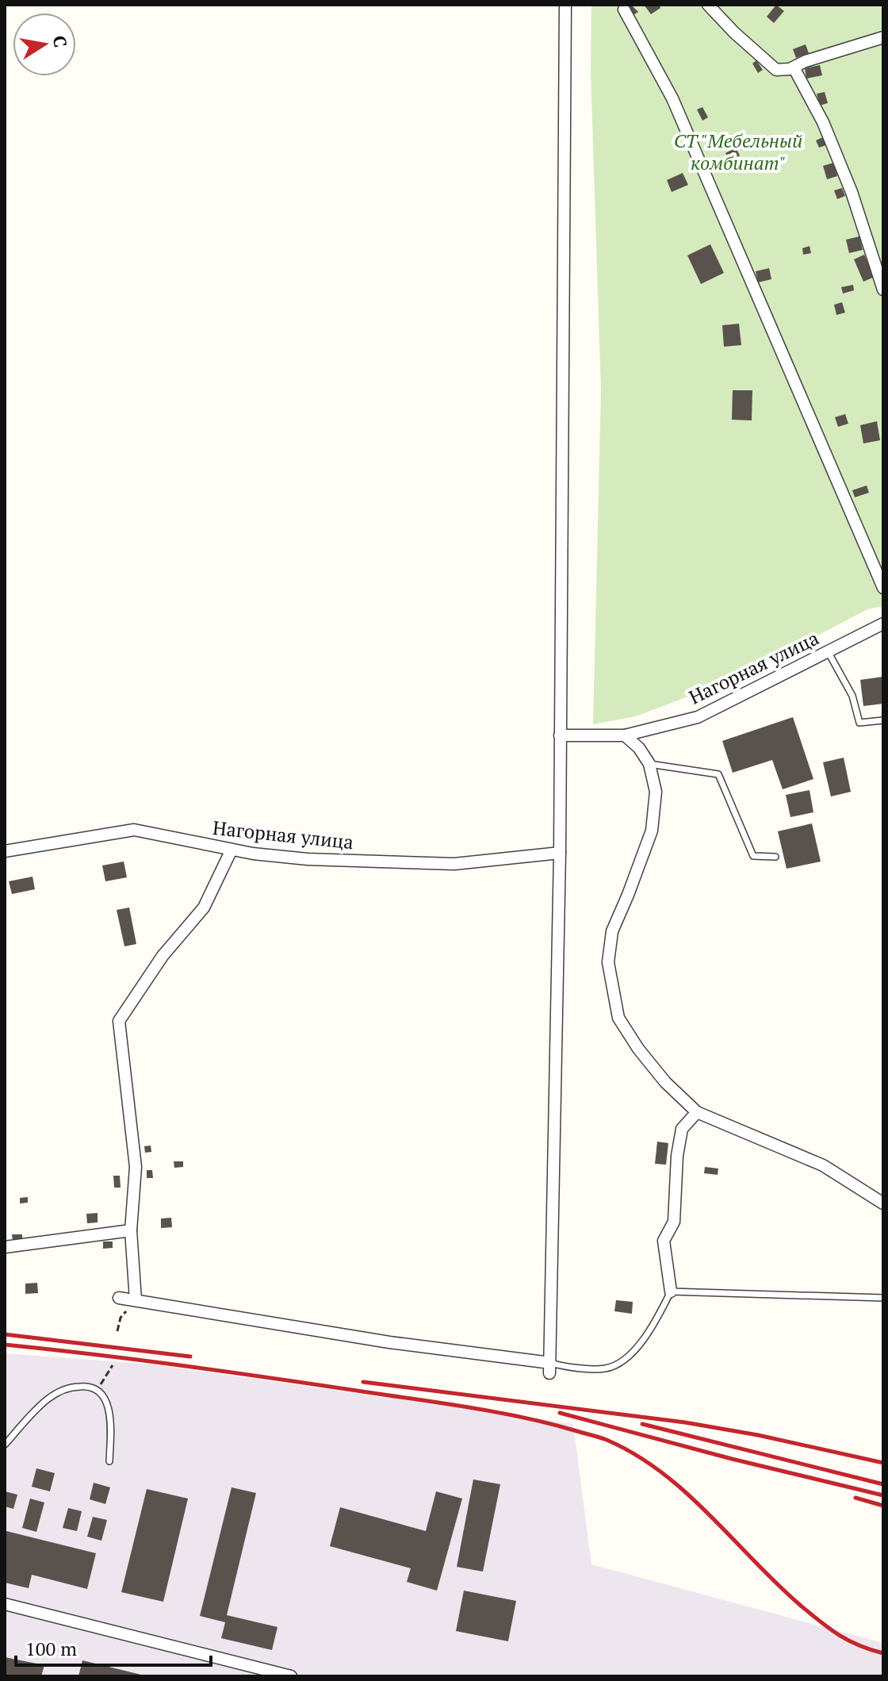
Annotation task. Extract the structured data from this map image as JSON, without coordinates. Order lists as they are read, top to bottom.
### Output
{
  "streets": {
    "street": ["Нагорная улица"]
  },
  "parks": ["СТ \"Мебельный комбинат\""],
  "scale_bar": "100 m",
  "north": "right"
}
